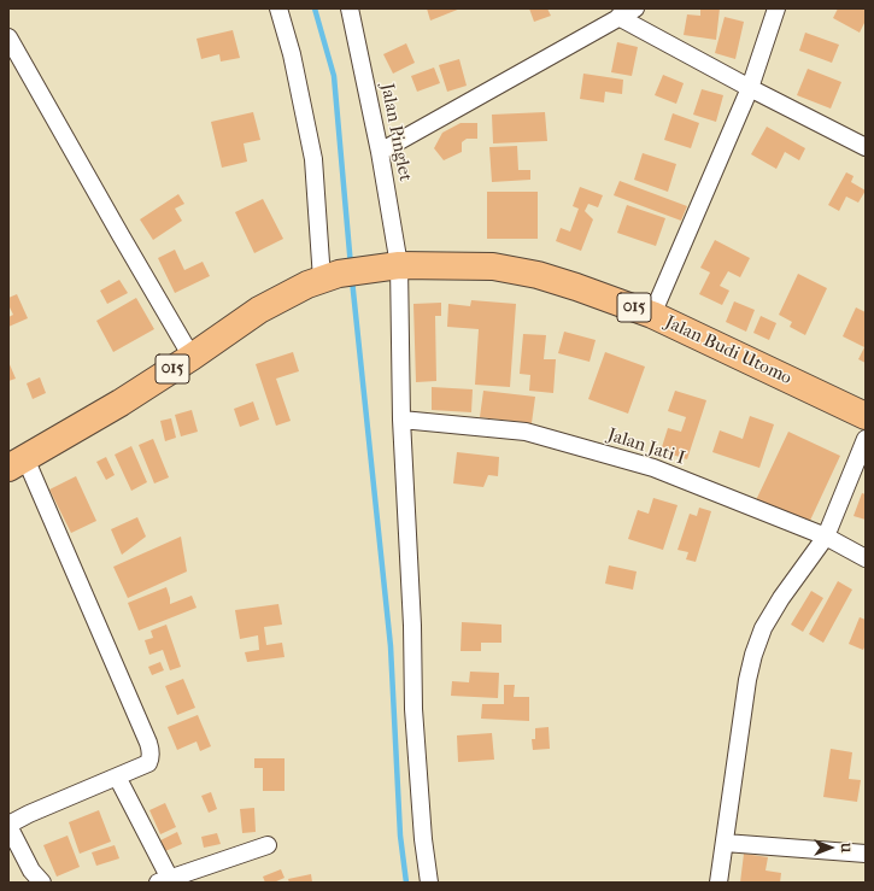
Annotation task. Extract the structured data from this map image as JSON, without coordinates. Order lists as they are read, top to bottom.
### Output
{
  "streets": {
    "main road": ["015", "Jalan Budi Utomo"],
    "street": ["Jalan Pinglet", "Jalan Jati I"]
  },
  "crossings": [
    ["Jalan Pinglet", "Jalan Budi Utomo"],
    ["Jalan Pinglet", "Jalan Jati I"]
  ],
  "north": "right"
}
